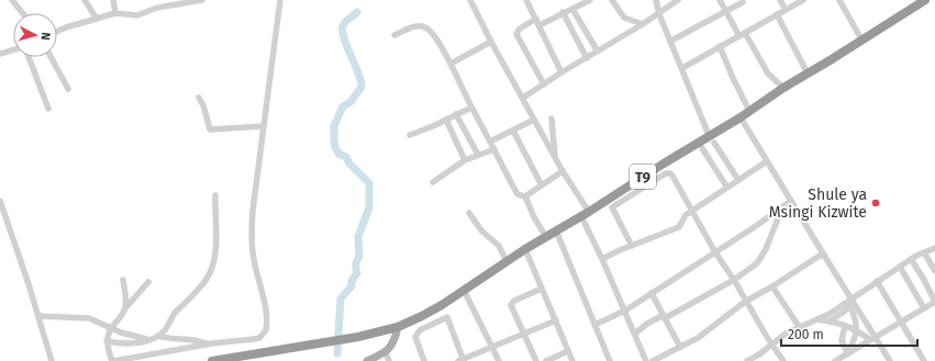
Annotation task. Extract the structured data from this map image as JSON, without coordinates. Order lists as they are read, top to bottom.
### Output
{
  "streets": {
    "highway": ["T9"]
  },
  "places": ["Shule ya Msingi Kizwite"],
  "scale_bar": "200 m",
  "north": "right"
}
